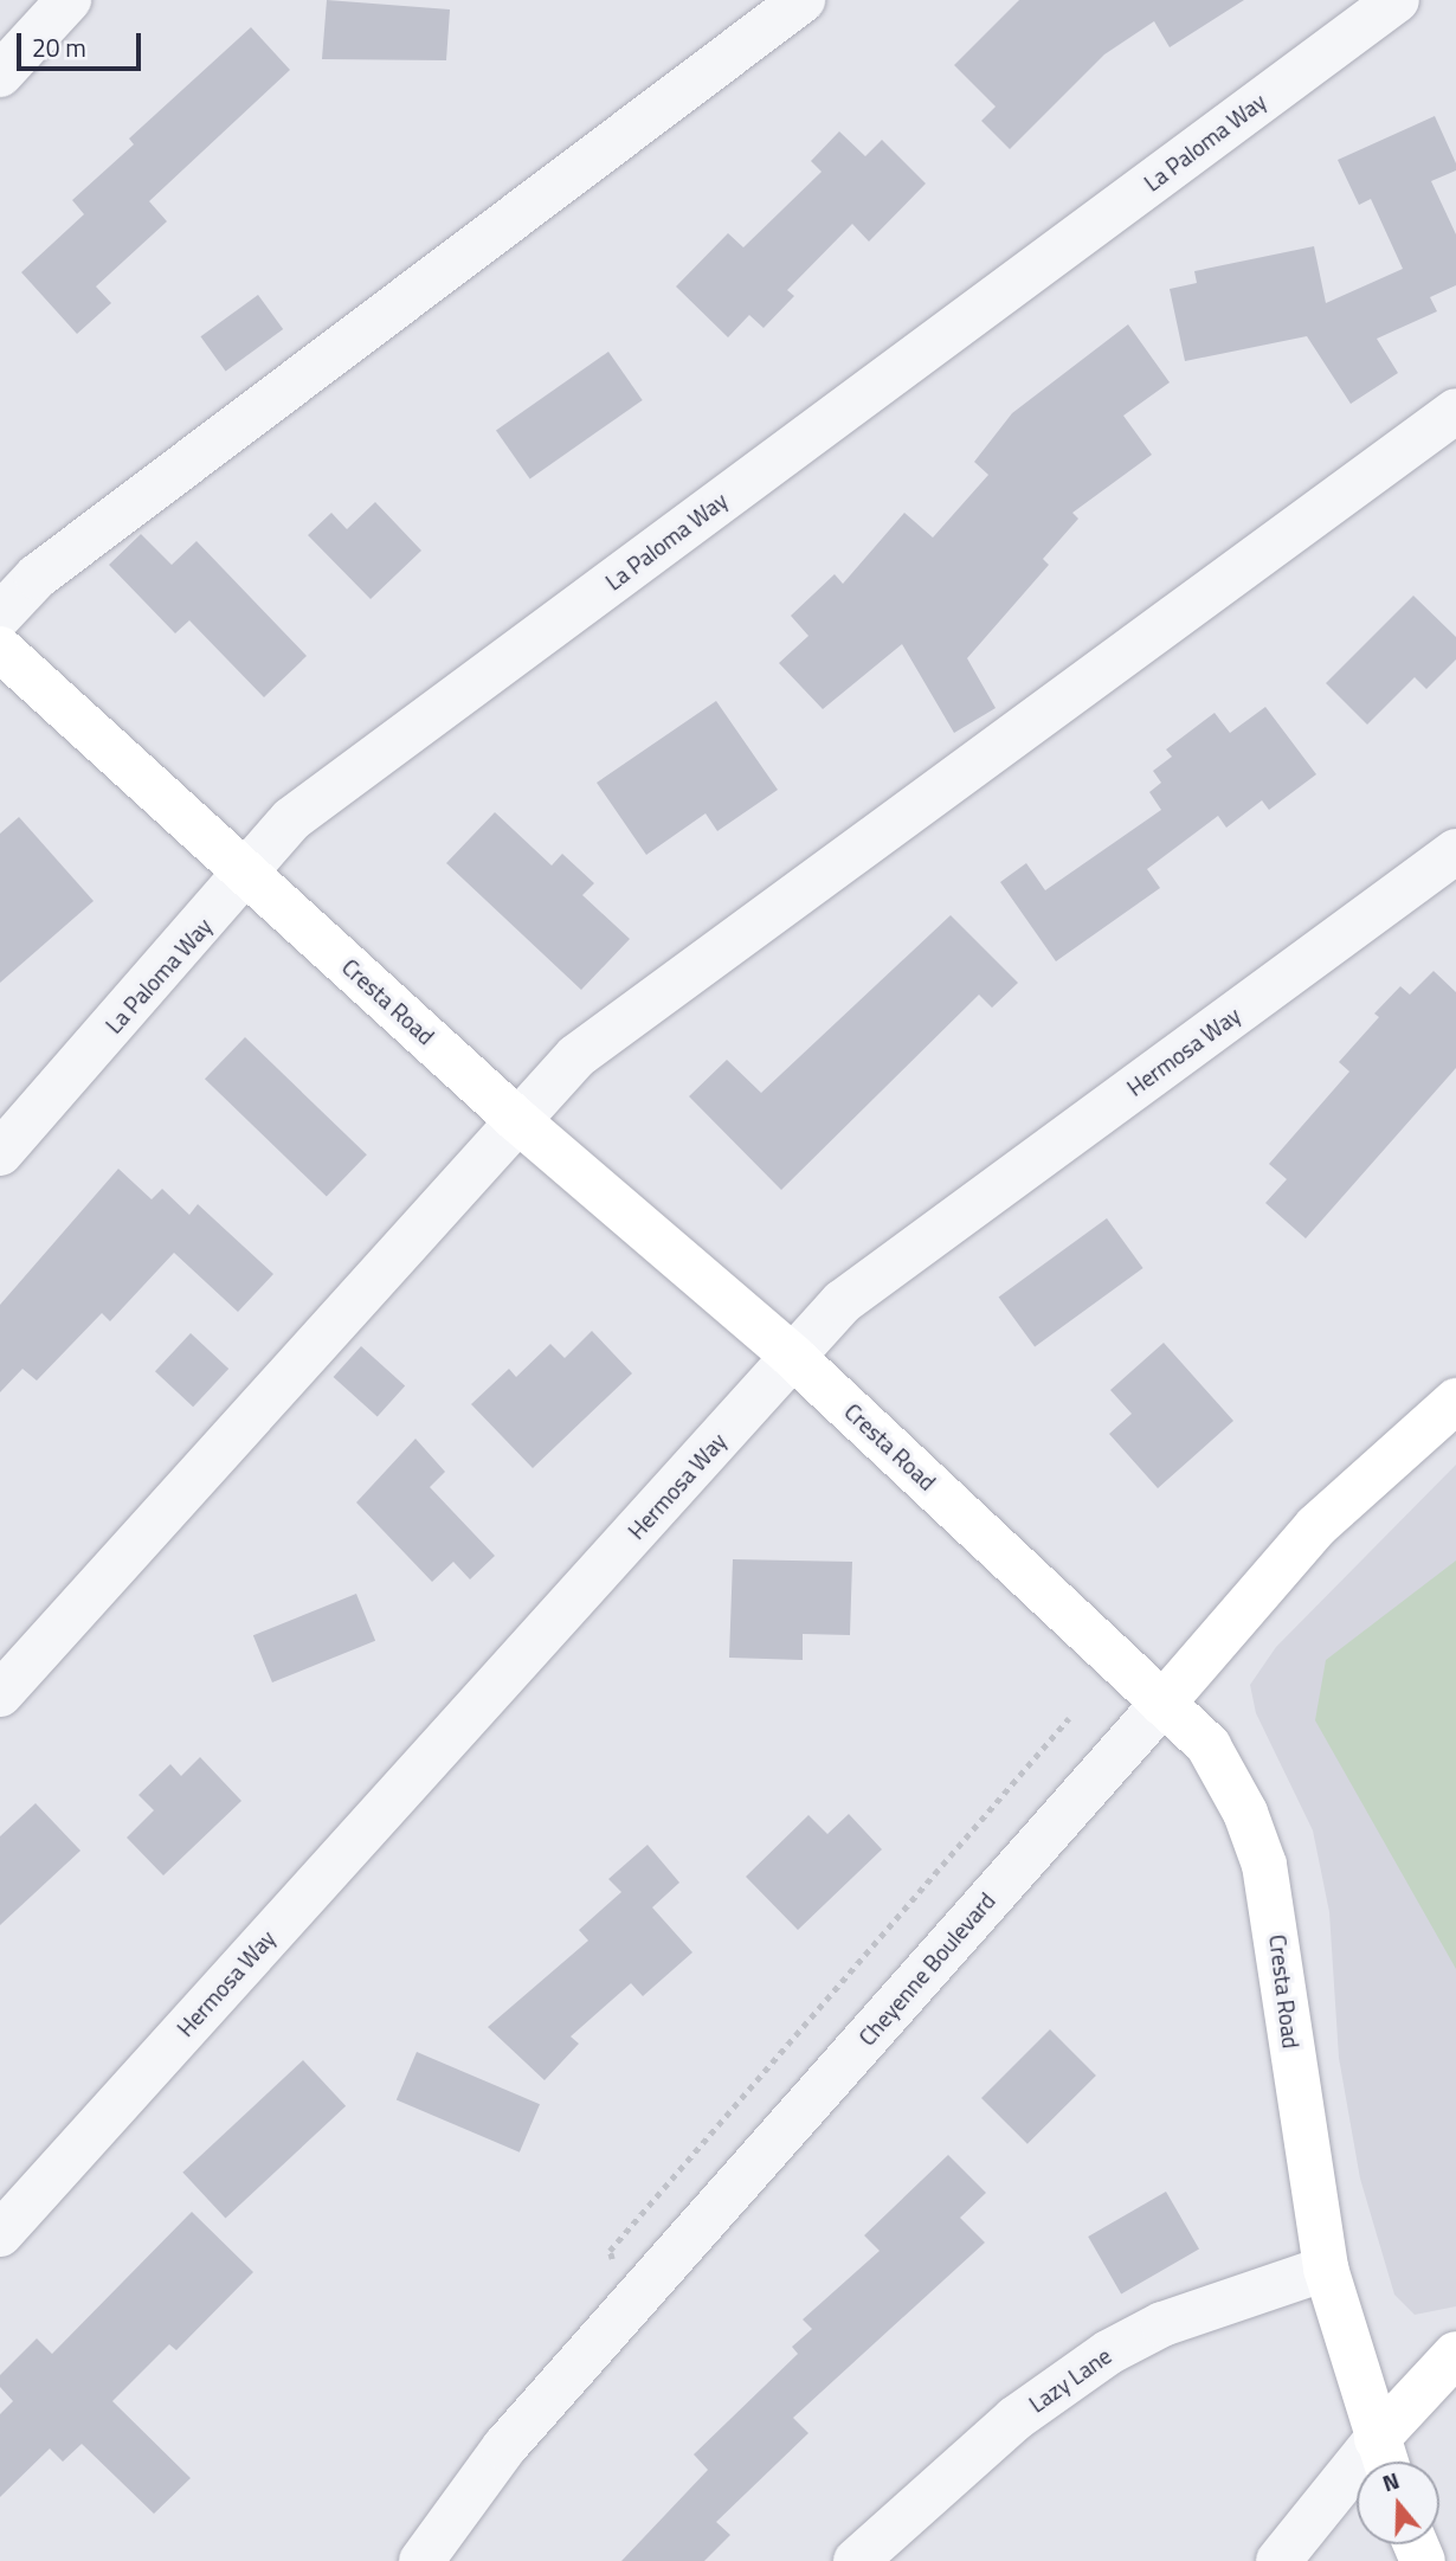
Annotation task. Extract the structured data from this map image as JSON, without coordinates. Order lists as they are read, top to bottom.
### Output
{
  "streets": {
    "main road": ["Cresta Road", "Cheyenne Boulevard"],
    "street": ["La Paloma Way", "Hermosa Way", "Lazy Lane"]
  },
  "crossings": [
    ["La Paloma Way", "Cresta Road"],
    ["Cresta Road", "Hermosa Way"],
    ["Cresta Road", "Cheyenne Boulevard"],
    ["Cresta Road", "Lazy Lane"]
  ],
  "scale_bar": "20 m",
  "north": "top"
}
